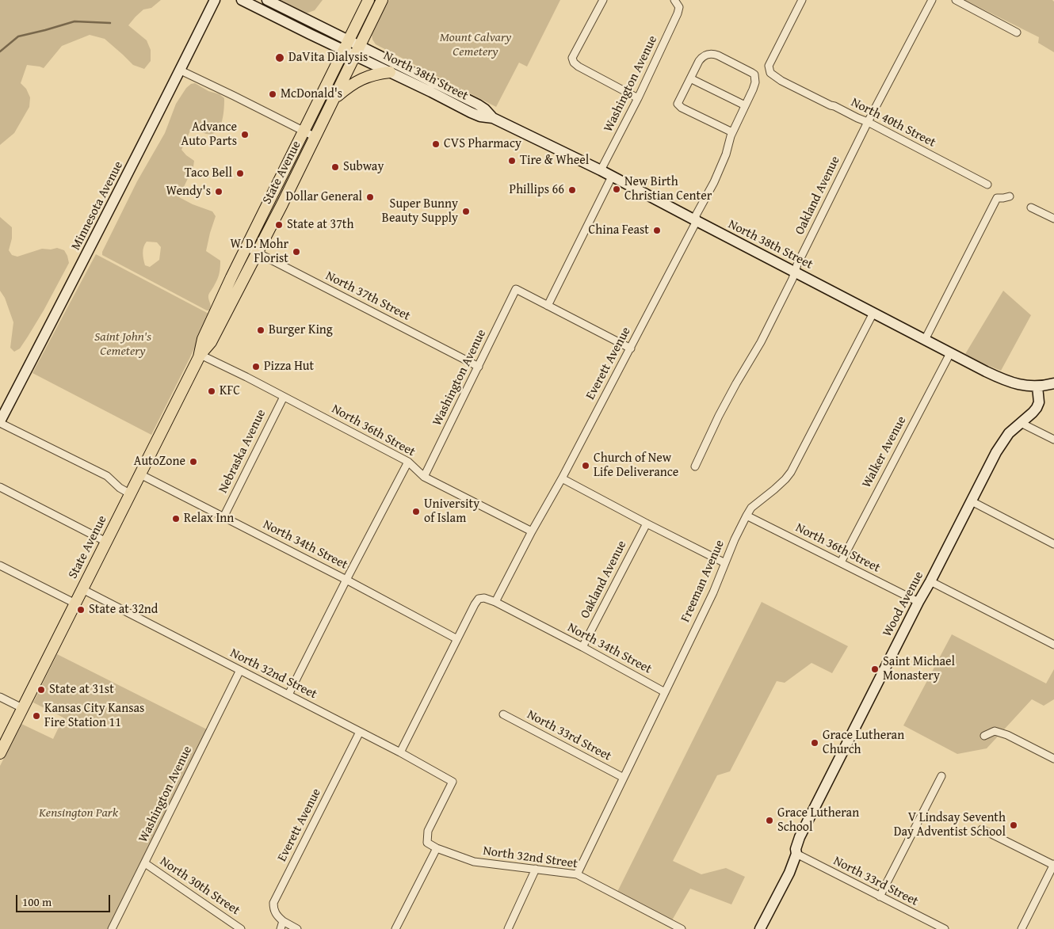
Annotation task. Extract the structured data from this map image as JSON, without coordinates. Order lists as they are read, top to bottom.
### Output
{
  "streets": {
    "main road": [
      "North 38th Street",
      "State Avenue",
      "Minnesota Avenue",
      "Wood Avenue"
    ],
    "street": [
      "Washington Avenue",
      "North 40th Street",
      "Oakland Avenue",
      "North 37th Street",
      "Everett Avenue",
      "North 36th Street",
      "Nebraska Avenue",
      "Walker Avenue",
      "North 34th Street",
      "Freeman Avenue",
      "North 32nd Street",
      "North 33rd Street",
      "North 30th Street"
    ]
  },
  "crossings": [
    ["North 38th Street", "Washington Avenue"],
    ["North 38th Street", "State Avenue"],
    ["North 38th Street", "Oakland Avenue"],
    ["North 38th Street", "Everett Avenue"],
    ["North 38th Street", "Walker Avenue"],
    ["North 38th Street", "Freeman Avenue"],
    ["North 38th Street", "Wood Avenue"],
    ["Washington Avenue", "North 37th Street"],
    ["Washington Avenue", "North 36th Street"],
    ["Washington Avenue", "North 32nd Street"],
    ["Washington Avenue", "North 30th Street"],
    ["North 40th Street", "Oakland Avenue"],
    ["State Avenue", "North 37th Street"],
    ["State Avenue", "North 36th Street"],
    ["State Avenue", "North 34th Street"],
    ["State Avenue", "North 32nd Street"],
    ["Oakland Avenue", "North 34th Street"],
    ["Everett Avenue", "North 36th Street"],
    ["Everett Avenue", "North 34th Street"],
    ["Everett Avenue", "North 32nd Street"],
    ["North 36th Street", "Nebraska Avenue"],
    ["North 36th Street", "Walker Avenue"],
    ["North 36th Street", "Freeman Avenue"],
    ["North 36th Street", "Wood Avenue"],
    ["Nebraska Avenue", "North 34th Street"],
    ["North 34th Street", "Freeman Avenue"],
    ["Freeman Avenue", "North 32nd Street"],
    ["Freeman Avenue", "North 33rd Street"],
    ["Wood Avenue", "North 33rd Street"]
  ],
  "parks": ["Mount Calvary Cemetery", "Saint John's Cemetery", "Kensington Park"],
  "places": [
    "DaVita Dialysis",
    "McDonald's",
    "Advance Auto Parts",
    "CVS Pharmacy",
    "Tire & Wheel",
    "Subway",
    "Taco Bell",
    "New Birth Christian Center",
    "Phillips 66",
    "Wendy's",
    "Dollar General",
    "Super Bunny Beauty Supply",
    "State at 37th",
    "China Feast",
    "W. D. Mohr Florist",
    "Burger King",
    "Pizza Hut",
    "KFC",
    "AutoZone",
    "Church of New Life Deliverance",
    "University of Islam",
    "Relax Inn",
    "State at 32nd",
    "Saint Michael Monastery",
    "State at 31st",
    "Kansas City Kansas Fire Station 11",
    "Grace Lutheran Church",
    "Grace Lutheran School",
    "V Lindsay Seventh Day Adventist School"
  ],
  "scale_bar": "100 m"
}
